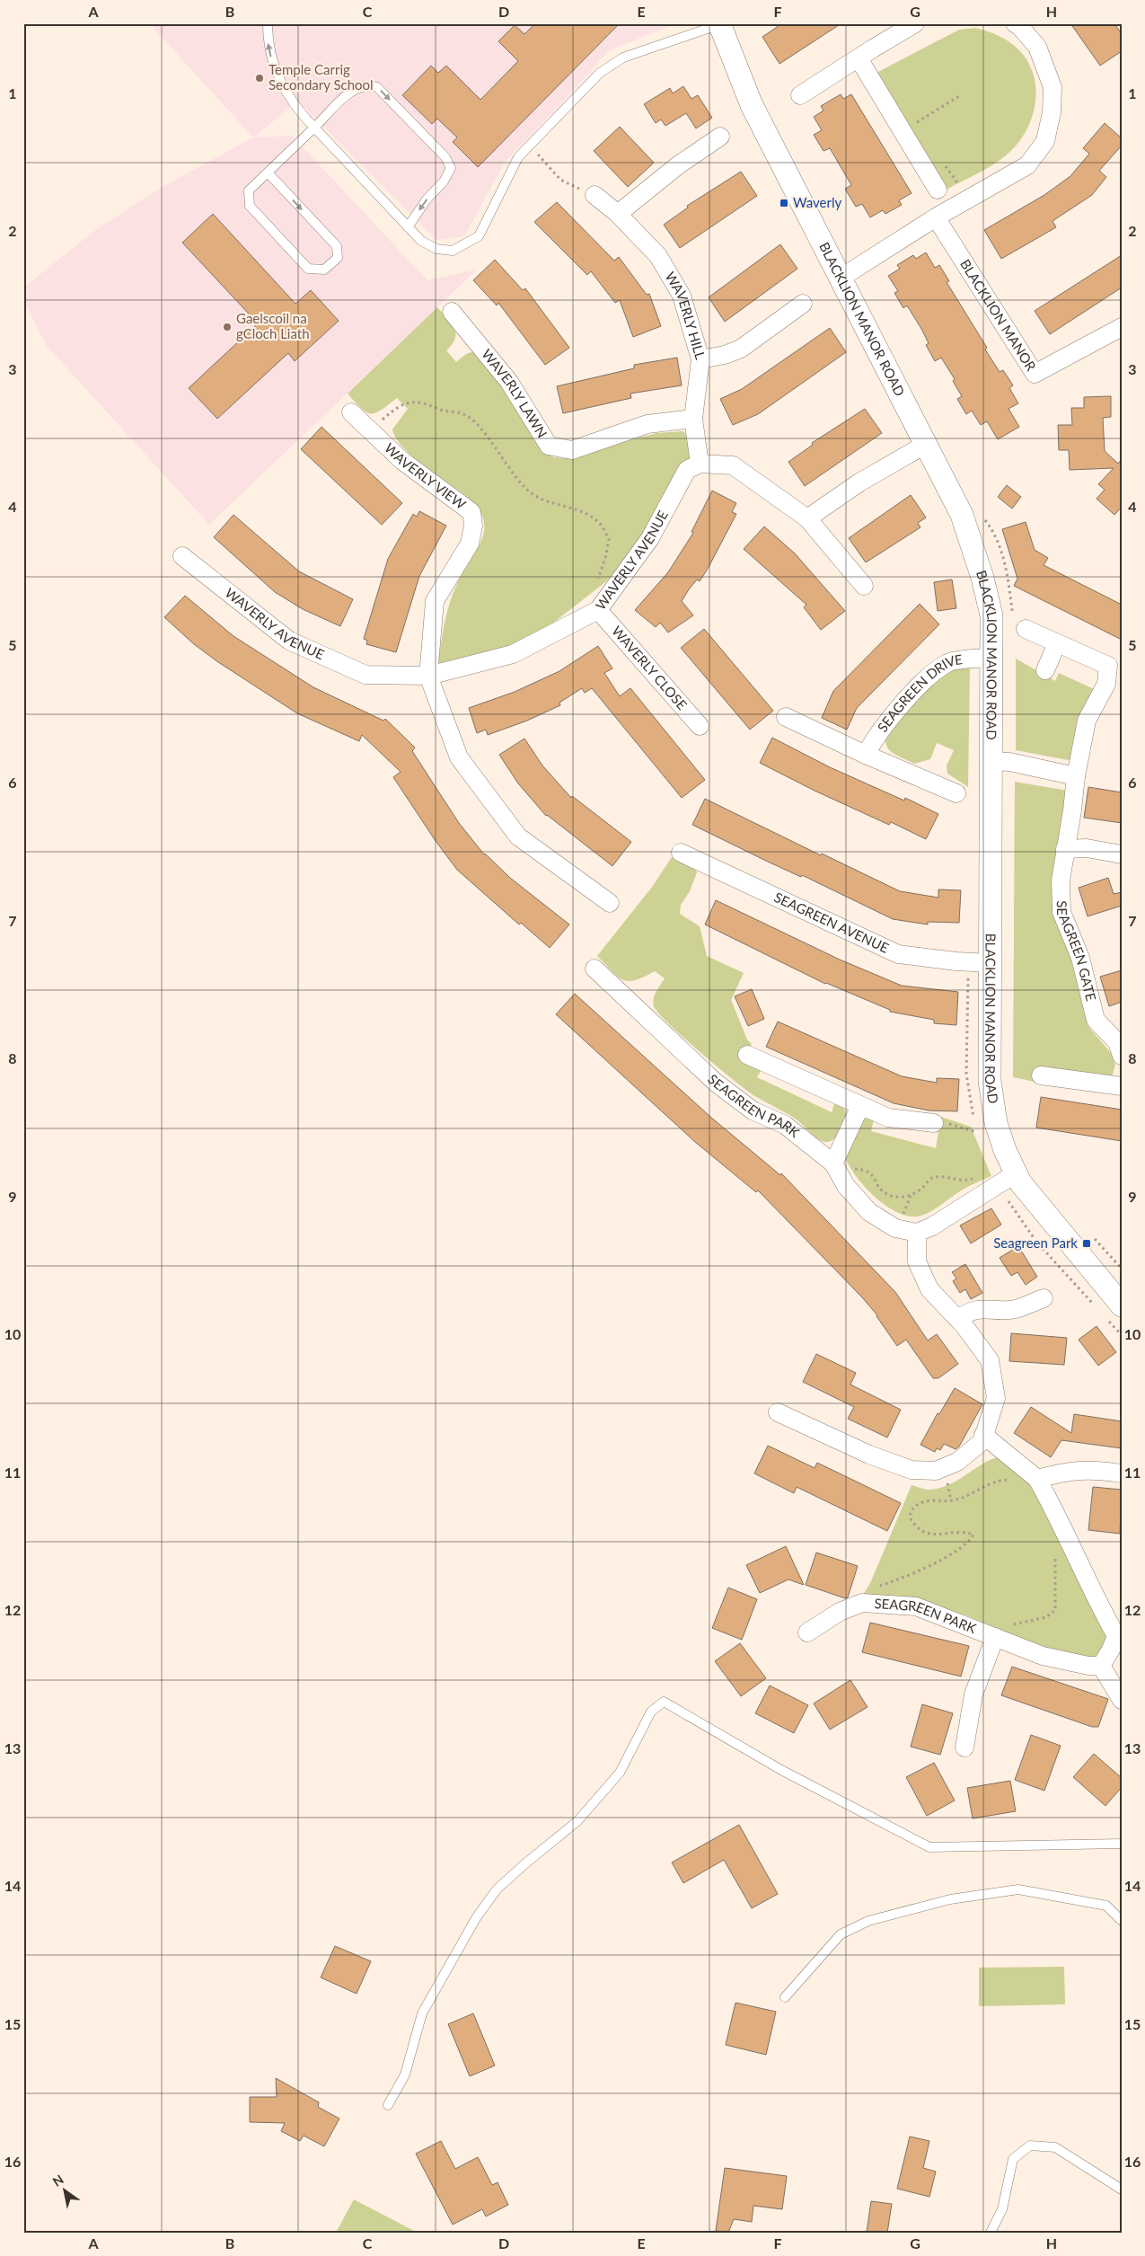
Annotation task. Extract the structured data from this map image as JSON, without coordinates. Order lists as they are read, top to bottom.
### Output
{
  "streets": {
    "street": [
      "BLACKLION MANOR",
      "WAVERLY HILL",
      "BLACKLION MANOR ROAD",
      "WAVERLY LAWN",
      "WAVERLY VIEW",
      "WAVERLY AVENUE",
      "WAVERLY CLOSE",
      "SEAGREEN DRIVE",
      "SEAGREEN AVENUE",
      "SEAGREEN GATE",
      "SEAGREEN PARK"
    ]
  },
  "crossings": [
    ["WAVERLY HILL", "WAVERLY LAWN"],
    ["WAVERLY HILL", "WAVERLY AVENUE"],
    ["BLACKLION MANOR ROAD", "SEAGREEN DRIVE"],
    ["BLACKLION MANOR ROAD", "SEAGREEN AVENUE"],
    ["WAVERLY VIEW", "WAVERLY AVENUE"],
    ["WAVERLY AVENUE", "WAVERLY CLOSE"]
  ],
  "places": {
    "other": ["Temple Carrig Secondary School", "Gaelscoil na gCloch Liath"],
    "transit": ["Waverly", "Seagreen Park"]
  },
  "north": "top left",
  "grid": {
    "columns": [
      "A",
      "B",
      "C",
      "D",
      "E",
      "F",
      "G",
      "H"
    ],
    "rows": [
      "1",
      "2",
      "3",
      "4",
      "5",
      "6",
      "7",
      "8",
      "9",
      "10",
      "11",
      "12",
      "13",
      "14",
      "15",
      "16"
    ]
  }
}
